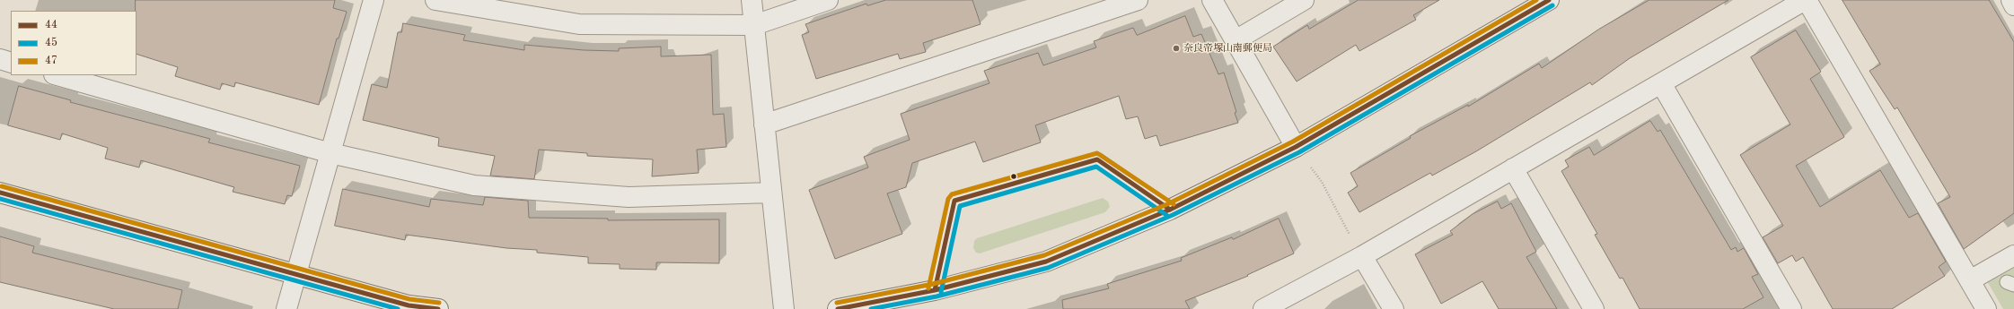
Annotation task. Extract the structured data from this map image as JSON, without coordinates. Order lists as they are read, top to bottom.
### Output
{
  "places": ["奈良帝塚山南郵便局"],
  "lines": ["transit line 44", "transit line 47", "transit line 45"],
  "legend": ["44", "45", "47"]
}
